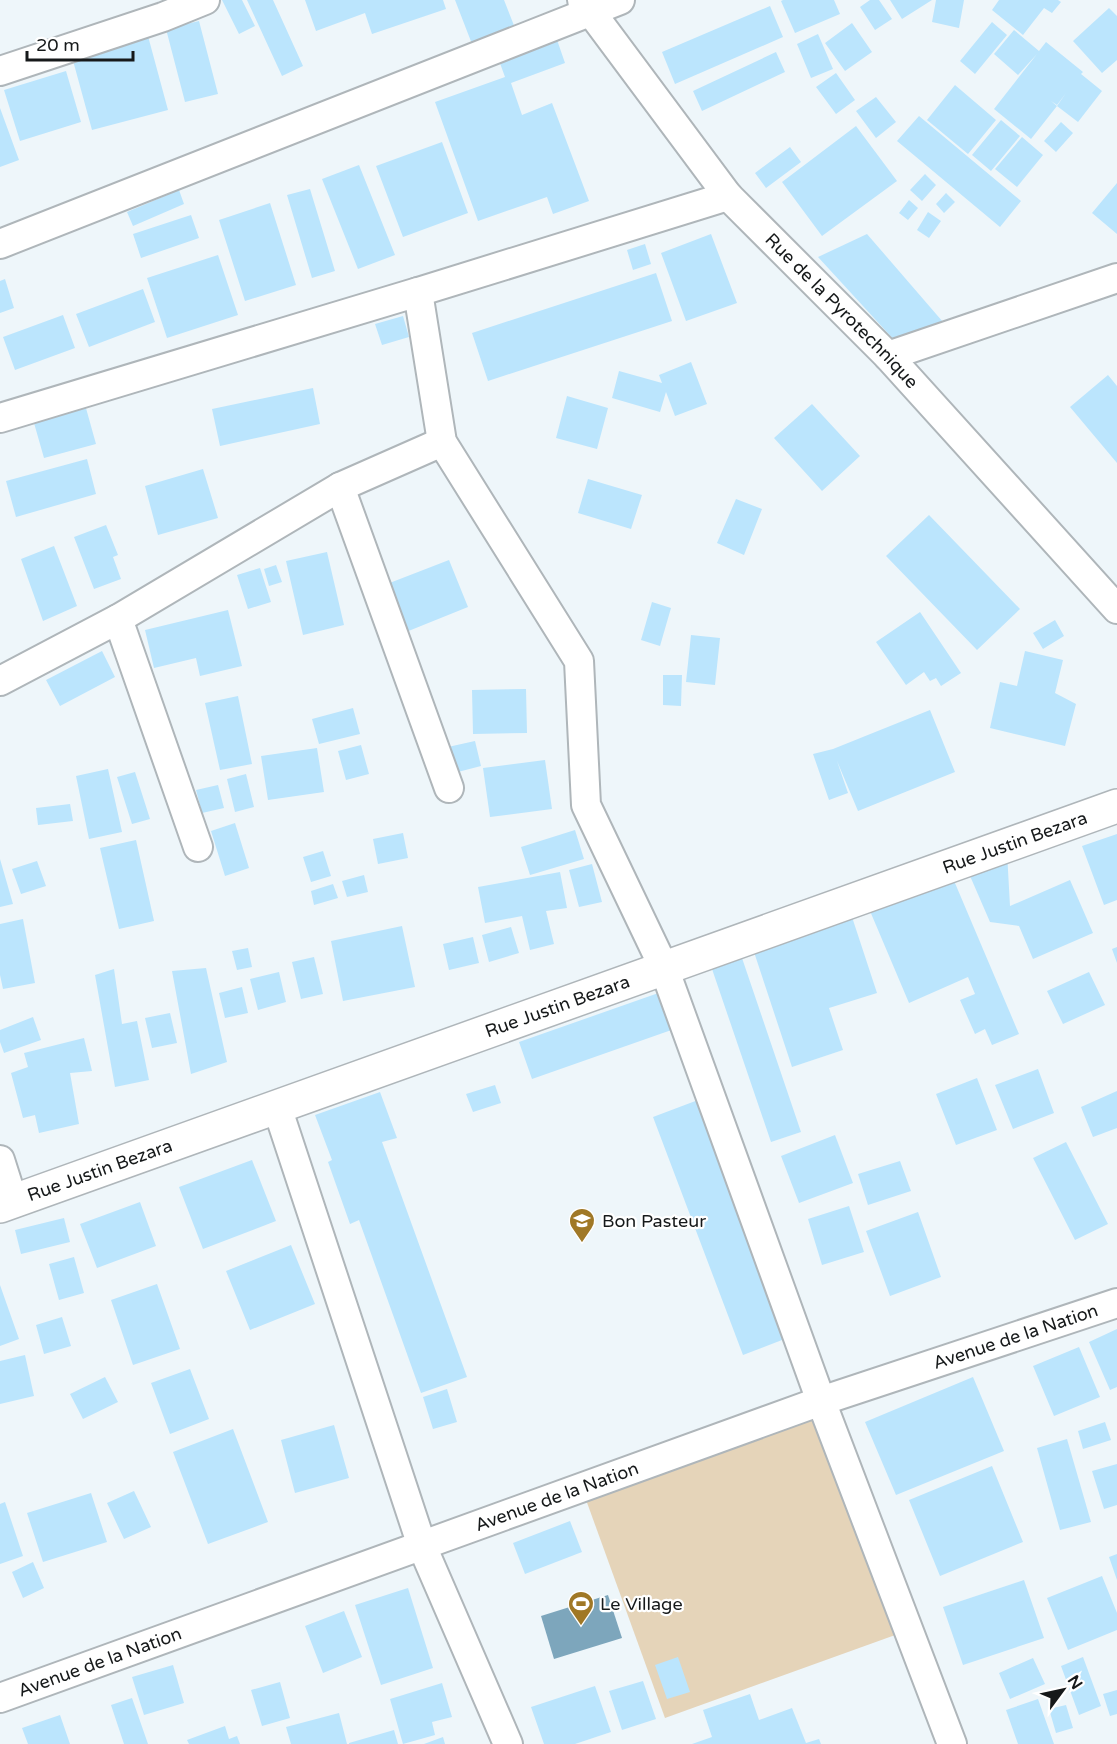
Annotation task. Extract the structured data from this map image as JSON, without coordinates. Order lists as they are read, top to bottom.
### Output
{
  "streets": {
    "main road": ["Rue Justin Bezara"],
    "street": ["Rue de la Pyrotechnique", "Avenue de la Nation"]
  },
  "places": {
    "school or university": ["Bon Pasteur"],
    "sports": ["Le Village"]
  },
  "scale_bar": "20 m",
  "north": "top right"
}
